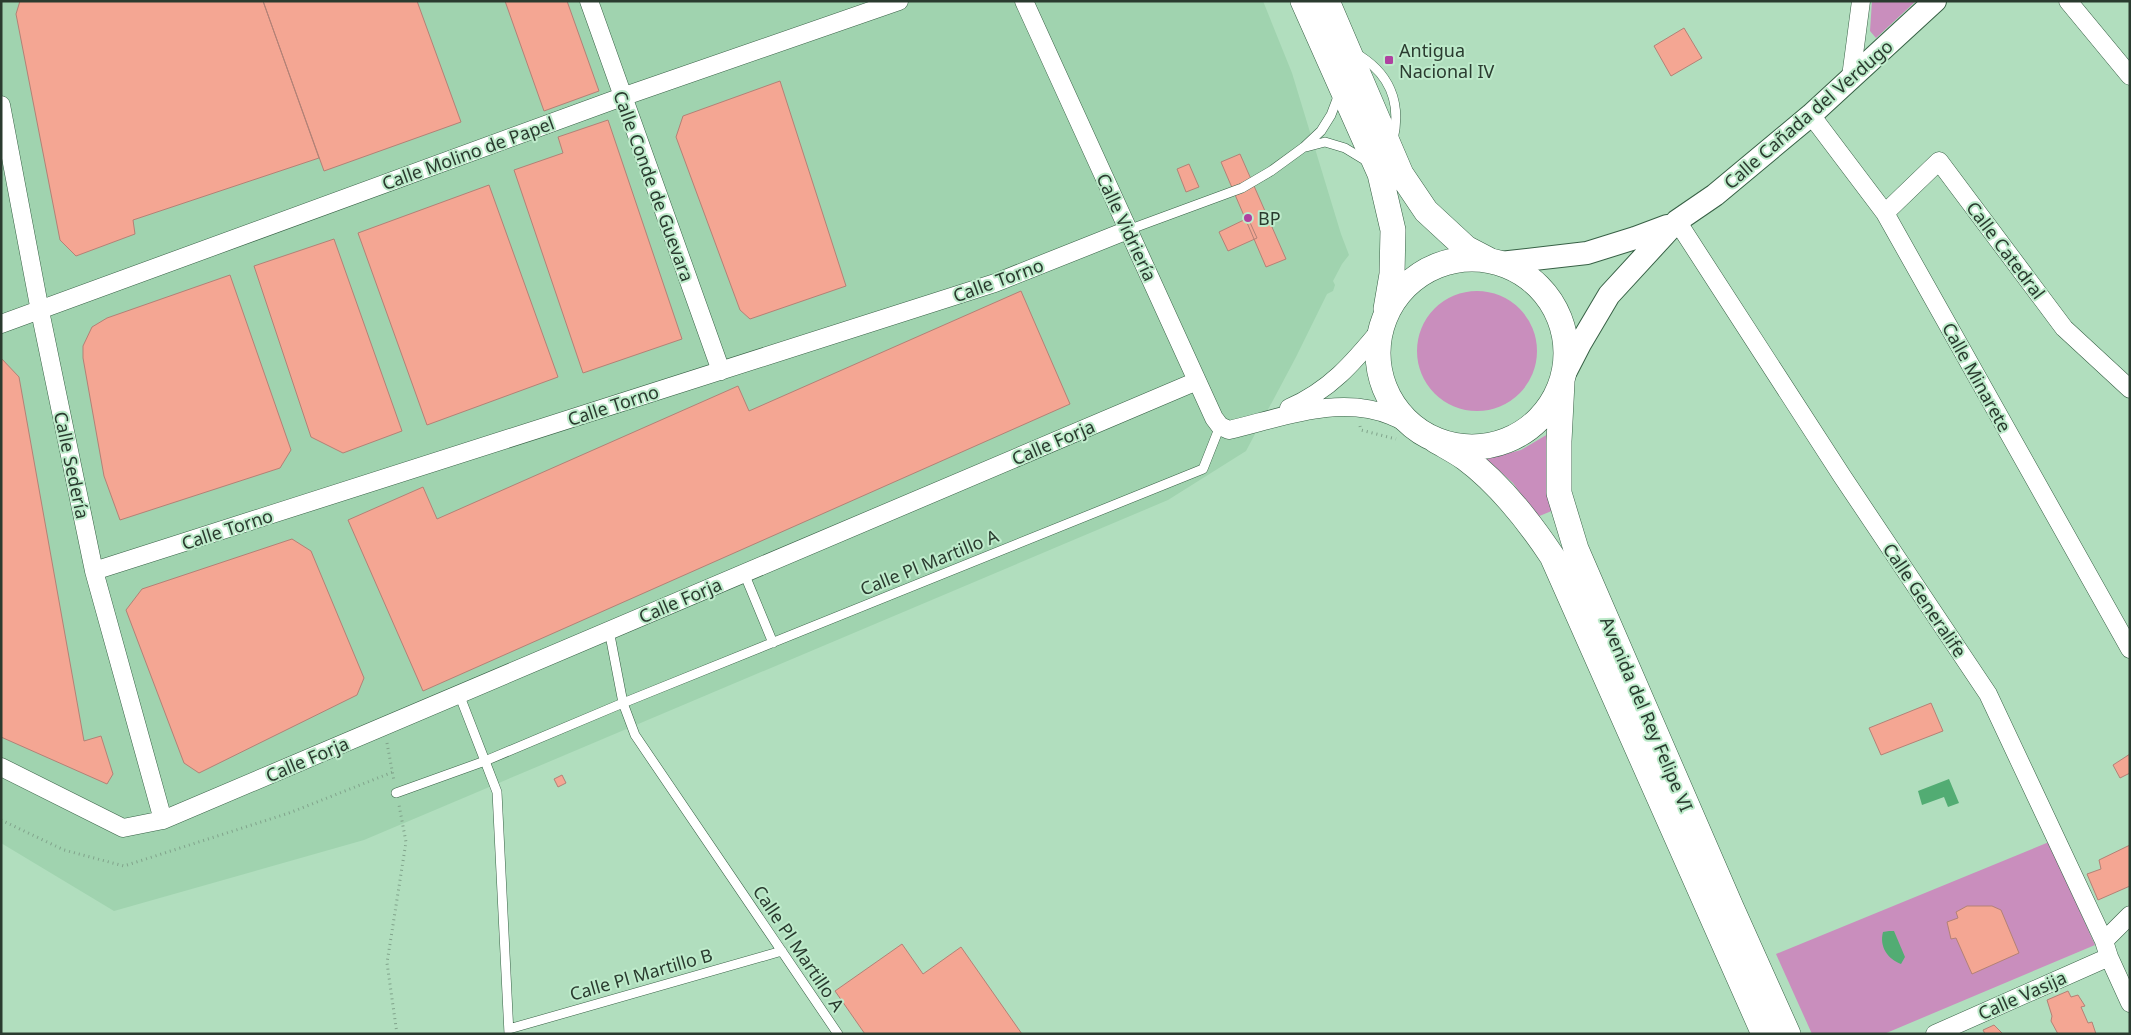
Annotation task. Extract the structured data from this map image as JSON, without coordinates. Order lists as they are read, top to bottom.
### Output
{
  "streets": {
    "main road": ["Avenida del Rey Felipe VI"],
    "street": [
      "Calle Cañada del Verdugo",
      "Calle Molino de Papel",
      "Calle Conde de Guevara",
      "Calle Vidriería",
      "Calle Catedral",
      "Calle Torno",
      "Calle Minarete",
      "Calle Forja",
      "Calle Sedería",
      "Calle Generalife",
      "Calle Vasija"
    ],
    "lane": ["Calle Pl Martillo A", "Calle Pl Martillo B"]
  },
  "crossings": [
    ["Calle Cañada del Verdugo", "Calle Minarete"],
    ["Calle Cañada del Verdugo", "Calle Generalife"],
    ["Calle Molino de Papel", "Calle Conde de Guevara"],
    ["Calle Molino de Papel", "Calle Sedería"],
    ["Calle Conde de Guevara", "Calle Torno"],
    ["Calle Vidriería", "Calle Torno"],
    ["Calle Vidriería", "Calle Forja"],
    ["Calle Vidriería", "Calle Pl Martillo A"],
    ["Calle Catedral", "Calle Minarete"],
    ["Calle Torno", "Calle Sedería"],
    ["Calle Forja", "Calle Sedería"],
    ["Calle Forja", "Calle Pl Martillo A"],
    ["Calle Pl Martillo A", "Calle Pl Martillo B"],
    ["Calle Generalife", "Calle Vasija"]
  ],
  "places": {
    "transit": ["Antigua Nacional IV"],
    "other": ["BP"]
  }
}
